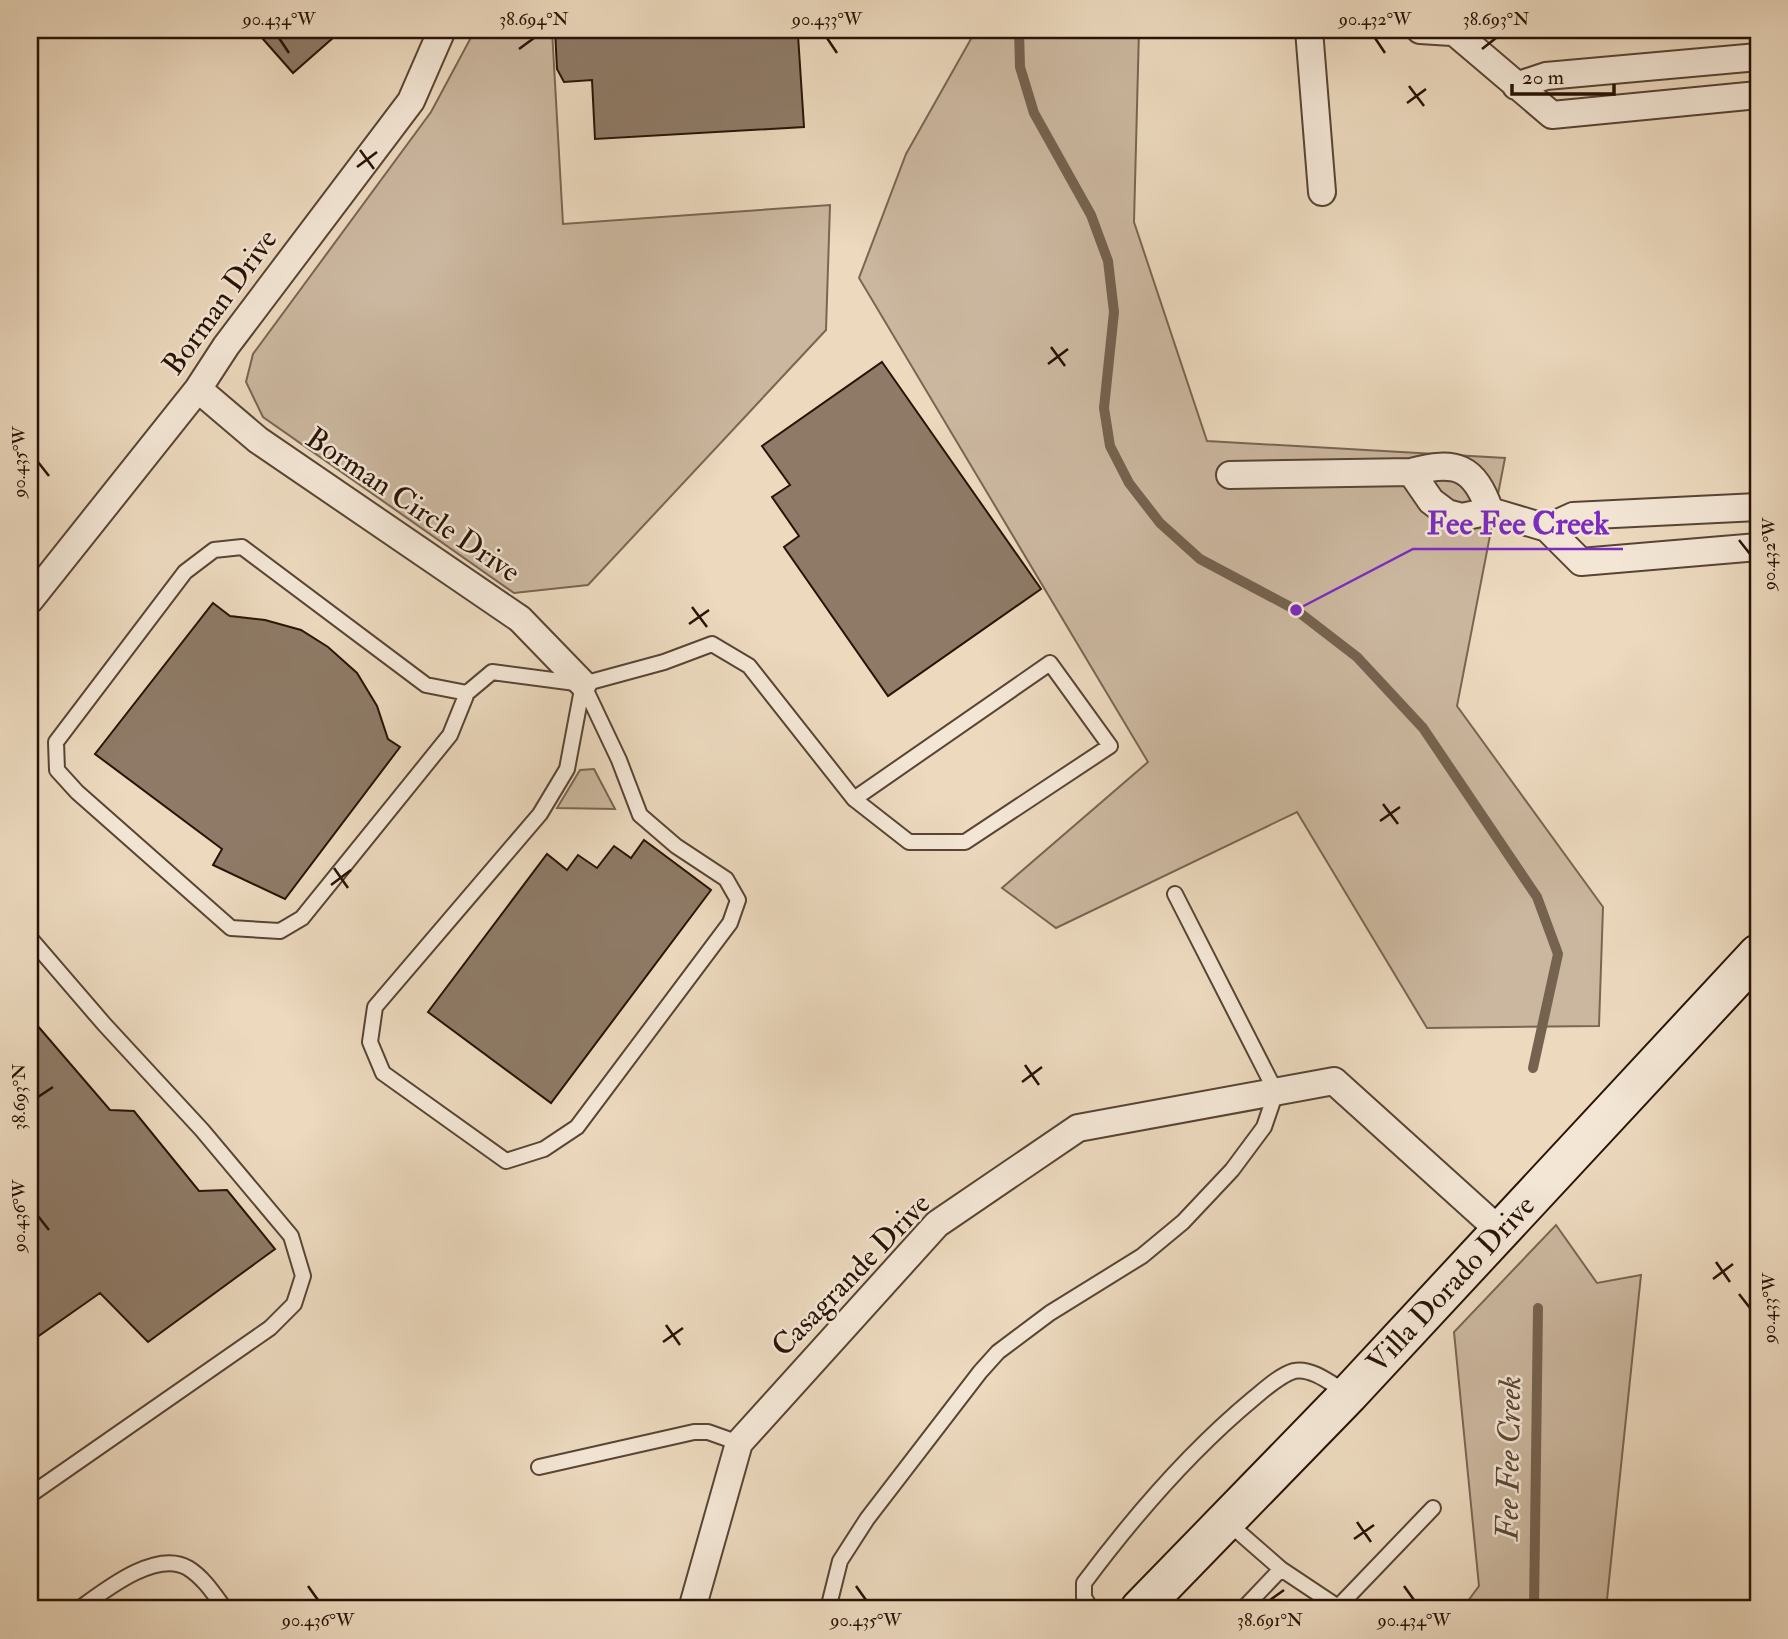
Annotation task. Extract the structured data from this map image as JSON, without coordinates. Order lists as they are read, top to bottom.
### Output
{
  "streets": {
    "street": [
      "Borman Drive",
      "Borman Circle Drive",
      "Casagrande Drive",
      "Villa Dorado Drive"
    ]
  },
  "crossings": [
    ["Borman Drive", "Borman Circle Drive"],
    ["Casagrande Drive", "Villa Dorado Drive"]
  ],
  "water": ["Fee Fee Creek"],
  "places": ["Fee Fee Creek"],
  "scale_bar": "20 m",
  "coordinates": [
    "90.434°W",
    "38.694°N",
    "90.433°W",
    "90.432°W",
    "38.693°N",
    "90.435°W",
    "90.436°W",
    "38.691°N"
  ]
}
